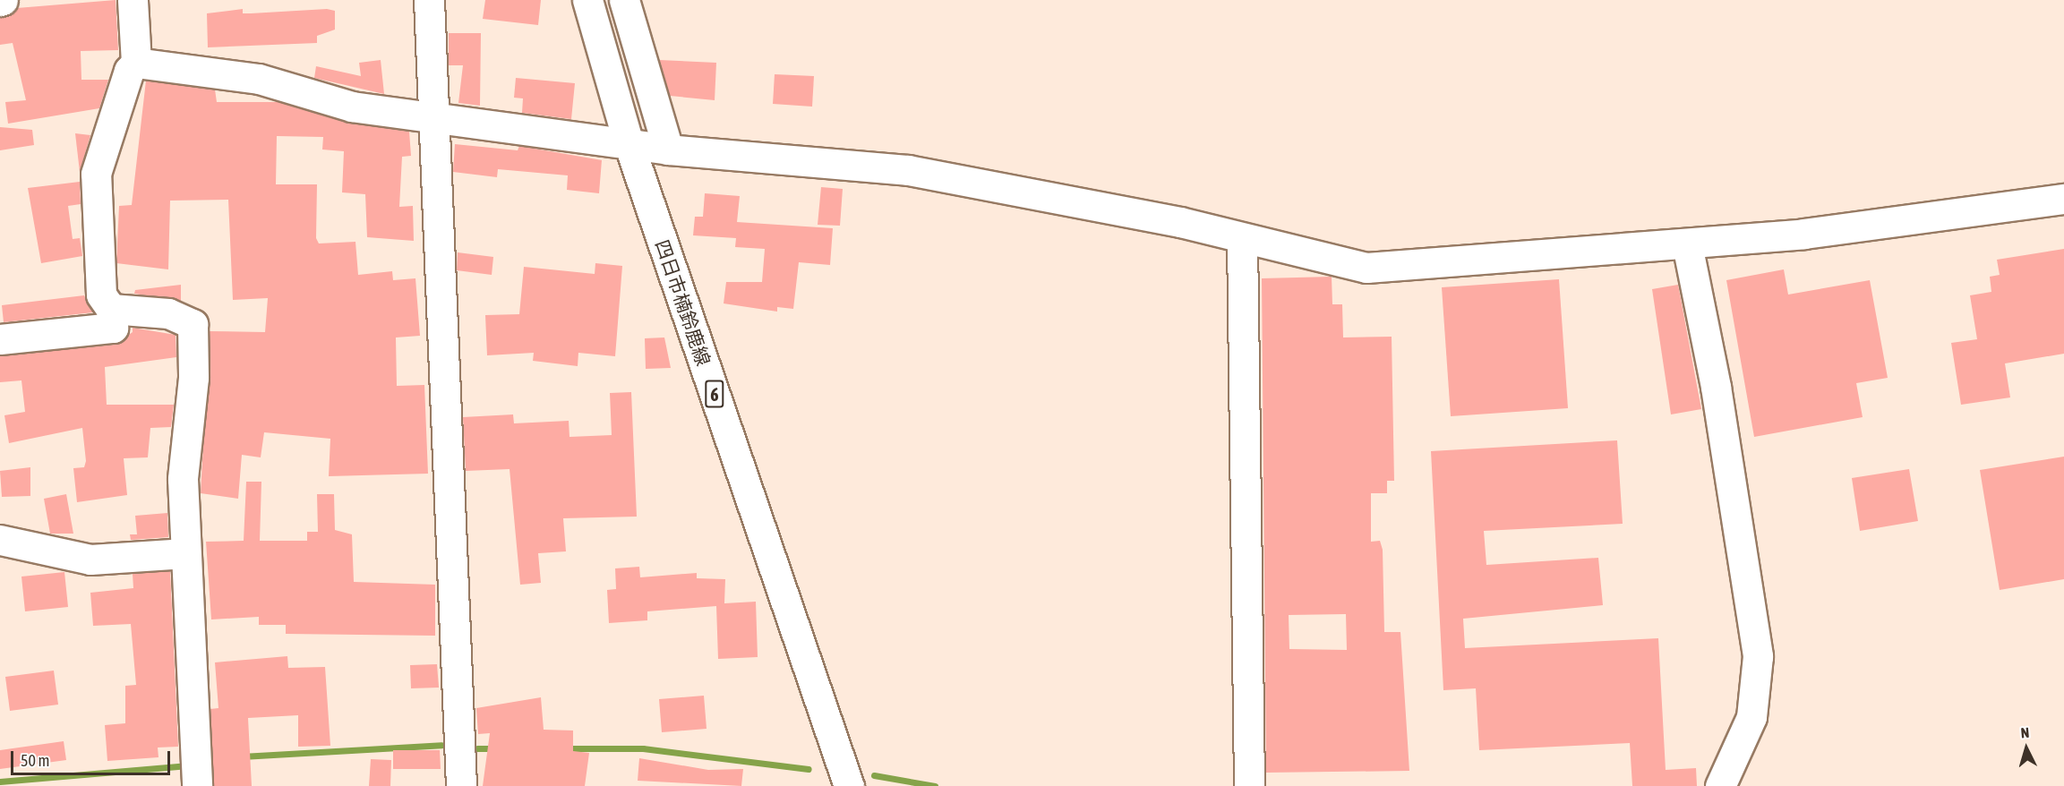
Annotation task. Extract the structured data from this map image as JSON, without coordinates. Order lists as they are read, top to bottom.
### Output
{
  "streets": {
    "street": ["四日市楠鈴鹿線", "6"]
  },
  "scale_bar": "50 m",
  "north": "top"
}
